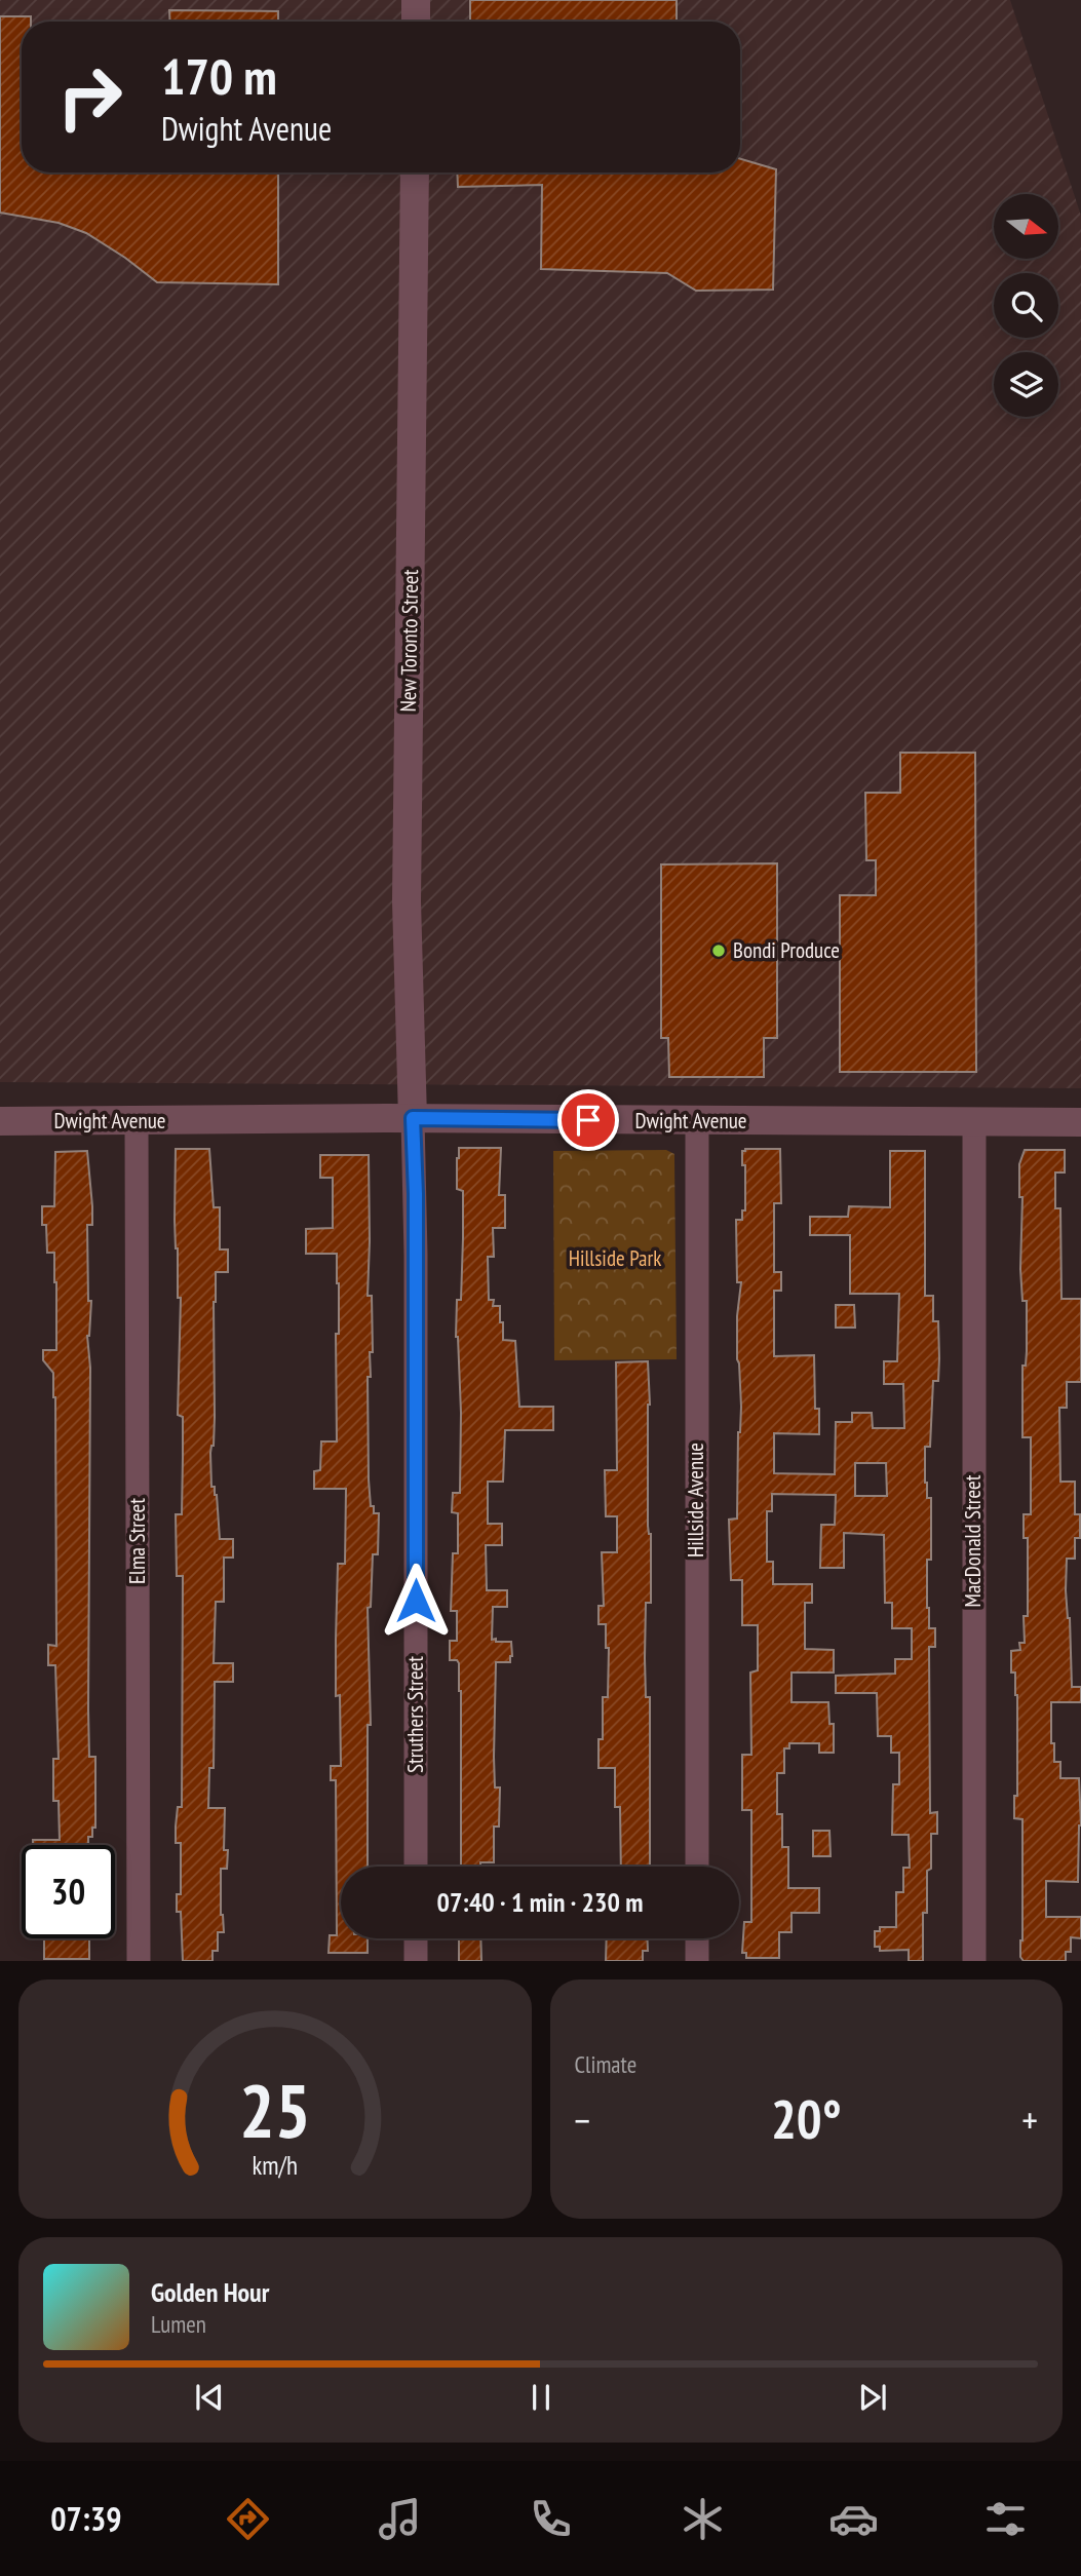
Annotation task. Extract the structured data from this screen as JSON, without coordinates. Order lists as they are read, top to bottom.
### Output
{
  "streets": {
    "street": [
      "New Toronto Street",
      "Dwight Avenue",
      "Hillside Avenue",
      "Elma Street",
      "MacDonald Street",
      "Struthers Street"
    ]
  },
  "crossings": [
    ["New Toronto Street", "Dwight Avenue"],
    ["New Toronto Street", "Struthers Street"],
    ["Dwight Avenue", "Hillside Avenue"],
    ["Dwight Avenue", "Elma Street"],
    ["Dwight Avenue", "MacDonald Street"],
    ["Dwight Avenue", "Struthers Street"]
  ],
  "parks": ["Hillside Park"],
  "places": ["Bondi Produce"],
  "north": "right",
  "page": {
    "turn": ["170 m", "Dwight Avenue"],
    "limit": "30",
    "trip": "07:40 · 1 min · 230 m",
    "tile": "Climate",
    "heat": ["−", "20°", "+"],
    "song": ["Golden Hour", "Lumen"],
    "tabs": "07:39",
    "gauge": ["25", "km/h"]
  }
}
